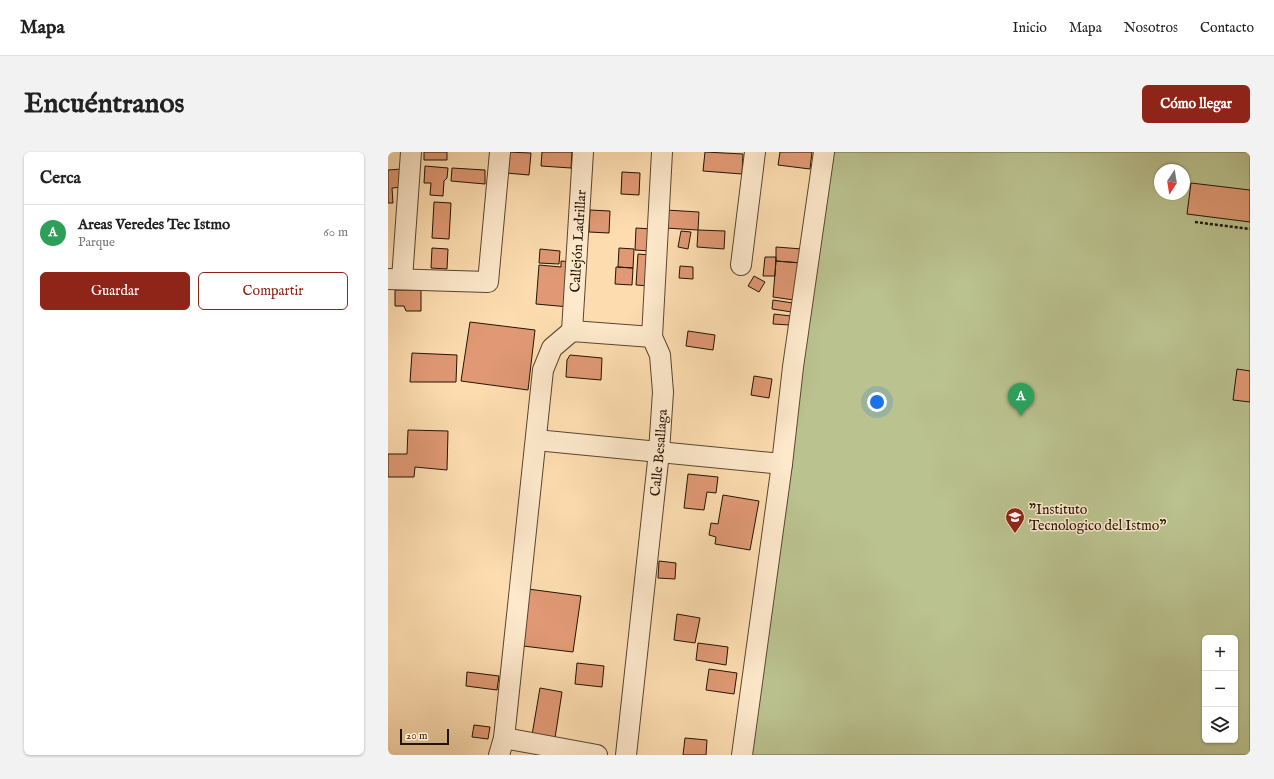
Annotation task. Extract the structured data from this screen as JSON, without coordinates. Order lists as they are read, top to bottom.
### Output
{
  "streets": {
    "street": ["Callejón Ladrillar", "Calle Besallaga"]
  },
  "places": {
    "school or university": ["\"Instituto Tecnologico del Istmo\""]
  },
  "scale_bar": "20 m",
  "north": "bottom",
  "page": {
    "header": "Mapa",
    "nav": [
      "Inicio",
      "Mapa",
      "Nosotros",
      "Contacto"
    ],
    "buttons": [
      "Cómo llegar",
      ["Guardar", "Compartir"]
    ],
    "title": "Encuéntranos",
    "heading": "Cerca",
    "list": [
      {
        "mark": "A",
        "name": "Areas Veredes Tec Istmo",
        "note": "Parque",
        "value": "60 m"
      }
    ],
    "pins": "A",
    "map_buttons": ["+", "−"],
    "scale": "20 m"
  }
}
